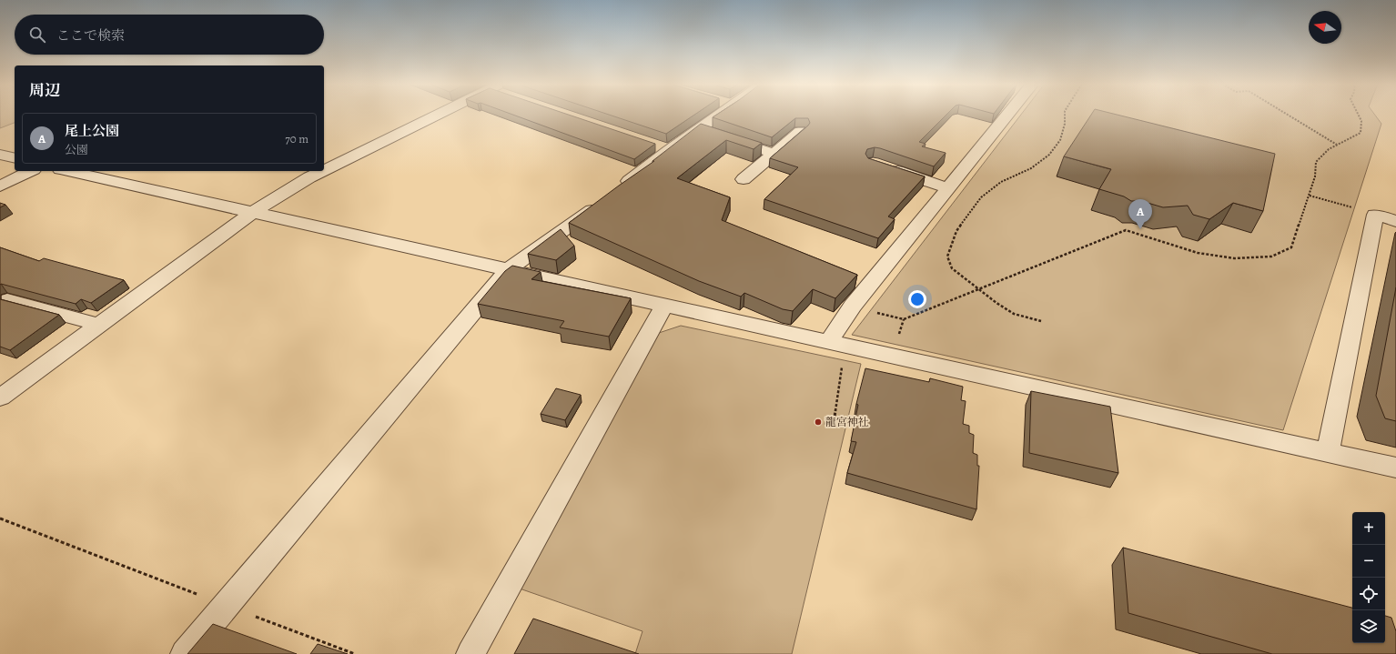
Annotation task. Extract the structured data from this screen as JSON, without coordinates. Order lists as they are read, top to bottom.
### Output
{
  "places": ["龍宮神社"],
  "north": "left",
  "page": {
    "search": "ここで検索",
    "heading": "周辺",
    "list": [
      {
        "mark": "A",
        "name": "尾上公園",
        "note": "公園",
        "value": "70 m"
      }
    ],
    "pins": "A",
    "map_buttons": ["+", "−"]
  }
}
